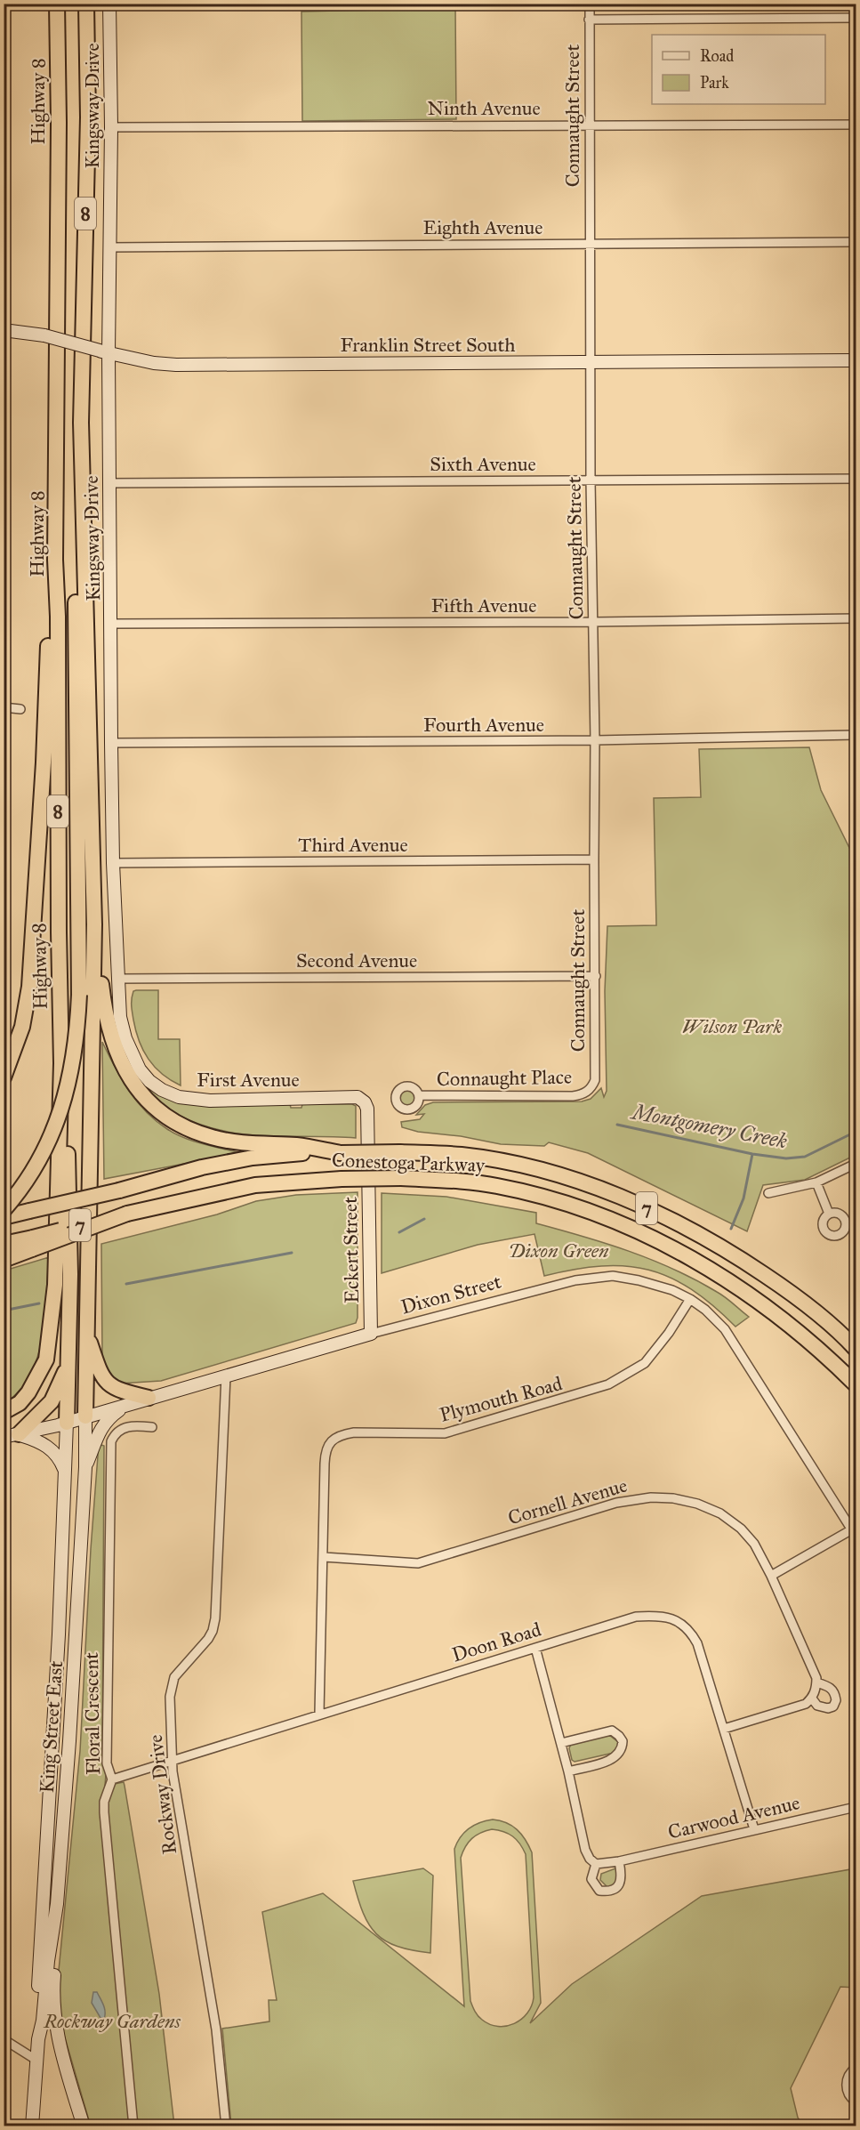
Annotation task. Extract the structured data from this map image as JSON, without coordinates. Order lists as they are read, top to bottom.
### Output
{
  "streets": {
    "highway": [
      "Highway 8",
      "8",
      "Conestoga Parkway",
      "7"
    ],
    "street": [
      "Kingsway Drive",
      "Ninth Avenue",
      "Connaught Street",
      "Eighth Avenue",
      "Franklin Street South",
      "Sixth Avenue",
      "Fifth Avenue",
      "Fourth Avenue",
      "Third Avenue",
      "Second Avenue",
      "Connaught Place",
      "First Avenue",
      "Eckert Street",
      "Dixon Street",
      "Plymouth Road",
      "Cornell Avenue",
      "Doon Road",
      "Floral Crescent",
      "King Street East",
      "Rockway Drive",
      "Carwood Avenue"
    ]
  },
  "crossings": [
    ["Kingsway Drive", "Ninth Avenue"],
    ["Kingsway Drive", "Eighth Avenue"],
    ["Kingsway Drive", "Franklin Street South"],
    ["Kingsway Drive", "Sixth Avenue"],
    ["Kingsway Drive", "Fifth Avenue"],
    ["Kingsway Drive", "Fourth Avenue"],
    ["Kingsway Drive", "Third Avenue"],
    ["Kingsway Drive", "Second Avenue"],
    ["Kingsway Drive", "First Avenue"],
    ["Ninth Avenue", "Connaught Street"],
    ["Connaught Street", "Eighth Avenue"],
    ["Connaught Street", "Franklin Street South"],
    ["Connaught Street", "Sixth Avenue"],
    ["Connaught Street", "Fifth Avenue"],
    ["Connaught Street", "Fourth Avenue"],
    ["Connaught Street", "Third Avenue"],
    ["Connaught Street", "Second Avenue"],
    ["Connaught Street", "Connaught Place"],
    ["First Avenue", "Eckert Street"],
    ["Eckert Street", "Dixon Street"],
    ["Dixon Street", "Plymouth Road"],
    ["Dixon Street", "King Street East"],
    ["Dixon Street", "Rockway Drive"],
    ["Plymouth Road", "Cornell Avenue"],
    ["Plymouth Road", "Doon Road"],
    ["Doon Road", "Floral Crescent"],
    ["Doon Road", "Rockway Drive"],
    ["Doon Road", "Carwood Avenue"]
  ],
  "water": ["Montgomery Creek"],
  "parks": ["Wilson Park", "Dixon Green", "Rockway Gardens"],
  "legend": ["Road", "Park"]
}
